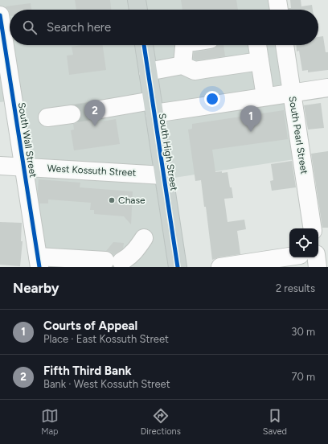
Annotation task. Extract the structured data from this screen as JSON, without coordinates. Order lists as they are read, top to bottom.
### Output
{
  "streets": {
    "main road": ["South High Street"],
    "street": ["South Pearl Street", "South Wall Street", "West Kossuth Street"]
  },
  "crossings": [
    ["South Wall Street", "West Kossuth Street"],
    ["South High Street", "West Kossuth Street"]
  ],
  "places": ["Chase"],
  "page": {
    "search": "Search here",
    "pins": ["2", "1"],
    "heading": ["Nearby", "2 results"],
    "list": [
      {
        "mark": "1",
        "name": "Courts of Appeal",
        "note": "Place · East Kossuth Street",
        "value": "30 m"
      },
      {
        "mark": "2",
        "name": "Fifth Third Bank",
        "note": "Bank · West Kossuth Street",
        "value": "70 m"
      }
    ],
    "nav": ["Map", "Directions", "Saved"]
  }
}
